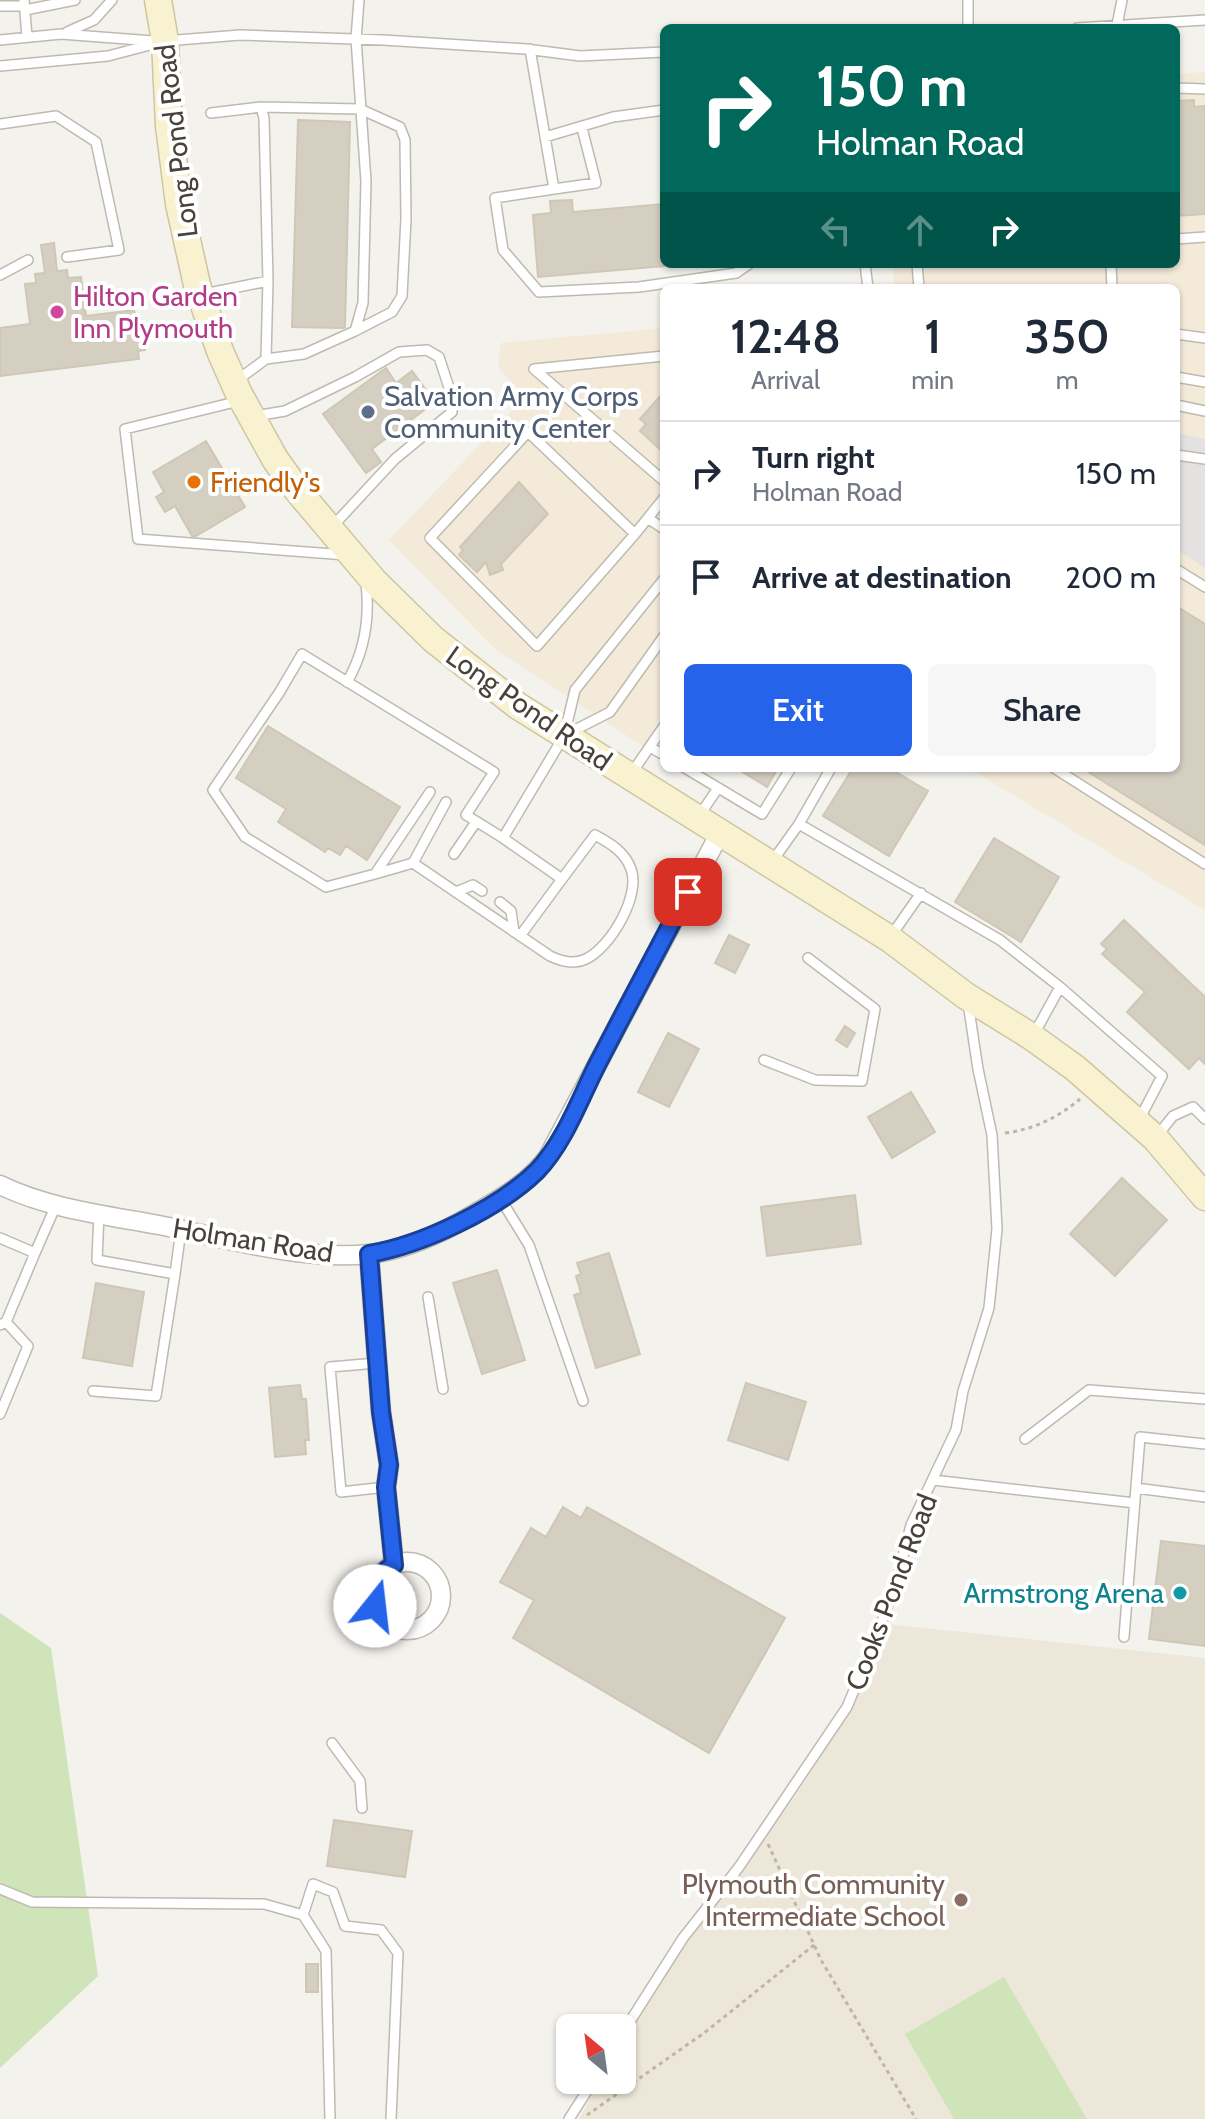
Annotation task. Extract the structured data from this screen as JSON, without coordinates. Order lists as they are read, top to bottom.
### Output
{
  "streets": {
    "street": ["Long Pond Road", "Holman Road"],
    "lane": ["Cooks Pond Road"]
  },
  "crossings": [
    ["Long Pond Road", "Holman Road"],
    ["Long Pond Road", "Cooks Pond Road"]
  ],
  "places": [
    "Hilton Garden Inn Plymouth",
    "Salvation Army Corps Community Center",
    "Friendly's",
    "Armstrong Arena",
    "Plymouth Community Intermediate School"
  ],
  "north": "top left",
  "page": {
    "turn": ["150 m", "Holman Road"],
    "eta": [
      "12:48",
      "Arrival",
      "1",
      "min",
      "350",
      "m"
    ],
    "list": [
      {
        "name": "Turn right",
        "note": "Holman Road",
        "value": "150 m"
      },
      {
        "name": "Arrive at destination",
        "value": "200 m"
      }
    ],
    "buttons": ["Exit", "Share"]
  }
}
